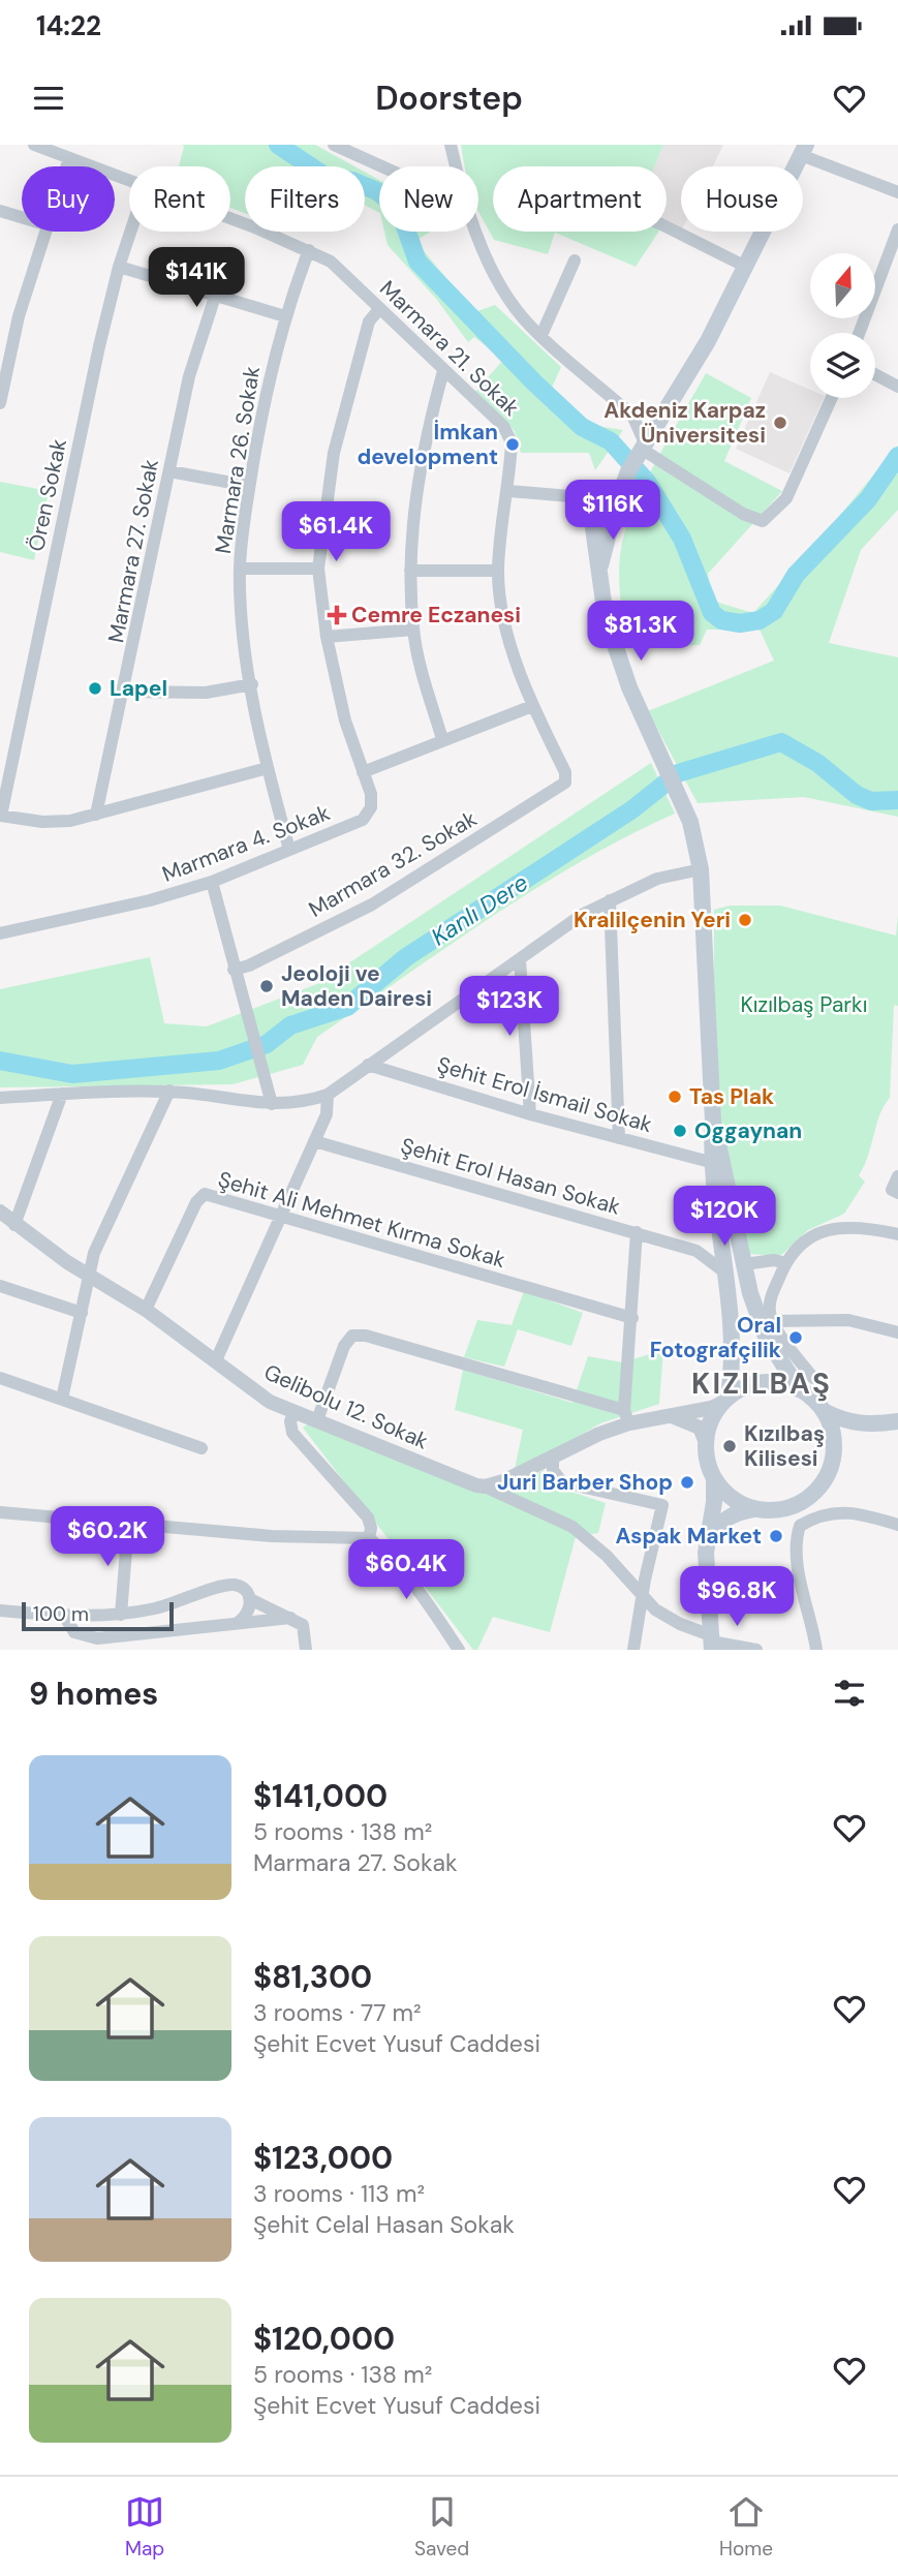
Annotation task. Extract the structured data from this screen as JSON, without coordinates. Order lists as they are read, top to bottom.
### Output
{
  "streets": {
    "street": [
      "Marmara 21. Sokak",
      "Marmara 26. Sokak",
      "Ören Sokak",
      "Marmara 27. Sokak",
      "Marmara 4. Sokak",
      "Marmara 32. Sokak",
      "Şehit Erol İsmail Sokak",
      "Şehit Erol Hasan Sokak",
      "Şehit Ali Mehmet Kırma Sokak",
      "Gelibolu 12. Sokak"
    ]
  },
  "crossings": [
    ["Marmara 21. Sokak", "Marmara 26. Sokak"],
    ["Marmara 21. Sokak", "Marmara 32. Sokak"],
    ["Marmara 26. Sokak", "Marmara 4. Sokak"],
    ["Şehit Ali Mehmet Kırma Sokak", "Gelibolu 12. Sokak"]
  ],
  "districts": ["KIZILBAŞ"],
  "water": ["Kanlı Dere"],
  "parks": ["Kızılbaş Parkı"],
  "places": {
    "other": [
      "Akdeniz Karpaz Üniversitesi",
      "İmkan development",
      "Lapel",
      "Kralilçenin Yeri",
      "Jeoloji ve Maden Dairesi",
      "Tas Plak",
      "Oggaynan",
      "Oral Fotografçilik",
      "Kızılbaş Kilisesi",
      "Juri Barber Shop",
      "Aspak Market"
    ],
    "health": ["Cemre Eczanesi"]
  },
  "scale_bar": "100 m",
  "north": "top",
  "page": {
    "status": "14:22",
    "header": "Doorstep",
    "chip": [
      "Buy",
      "Rent",
      "Filters",
      "New",
      "Apartment",
      "House"
    ],
    "price": [
      "$141K",
      "$116K",
      "$61.4K",
      "$81.3K",
      "$123K",
      "$120K",
      "$60.2K",
      "$60.4K",
      "$96.8K"
    ],
    "scale": "100 m",
    "heading": "9 homes",
    "list": [
      {
        "name": "$141,000",
        "note": "5 rooms · 138 m² · Marmara 27. Sokak"
      },
      {
        "name": "$81,300",
        "note": "3 rooms · 77 m² · Şehit Ecvet Yusuf Caddesi"
      },
      {
        "name": "$123,000",
        "note": "3 rooms · 113 m² · Şehit Celal Hasan Sokak"
      },
      {
        "name": "$120,000",
        "note": "5 rooms · 138 m² · Şehit Ecvet Yusuf Caddesi"
      }
    ],
    "tabs": ["Map", "Saved", "Home"]
  }
}
